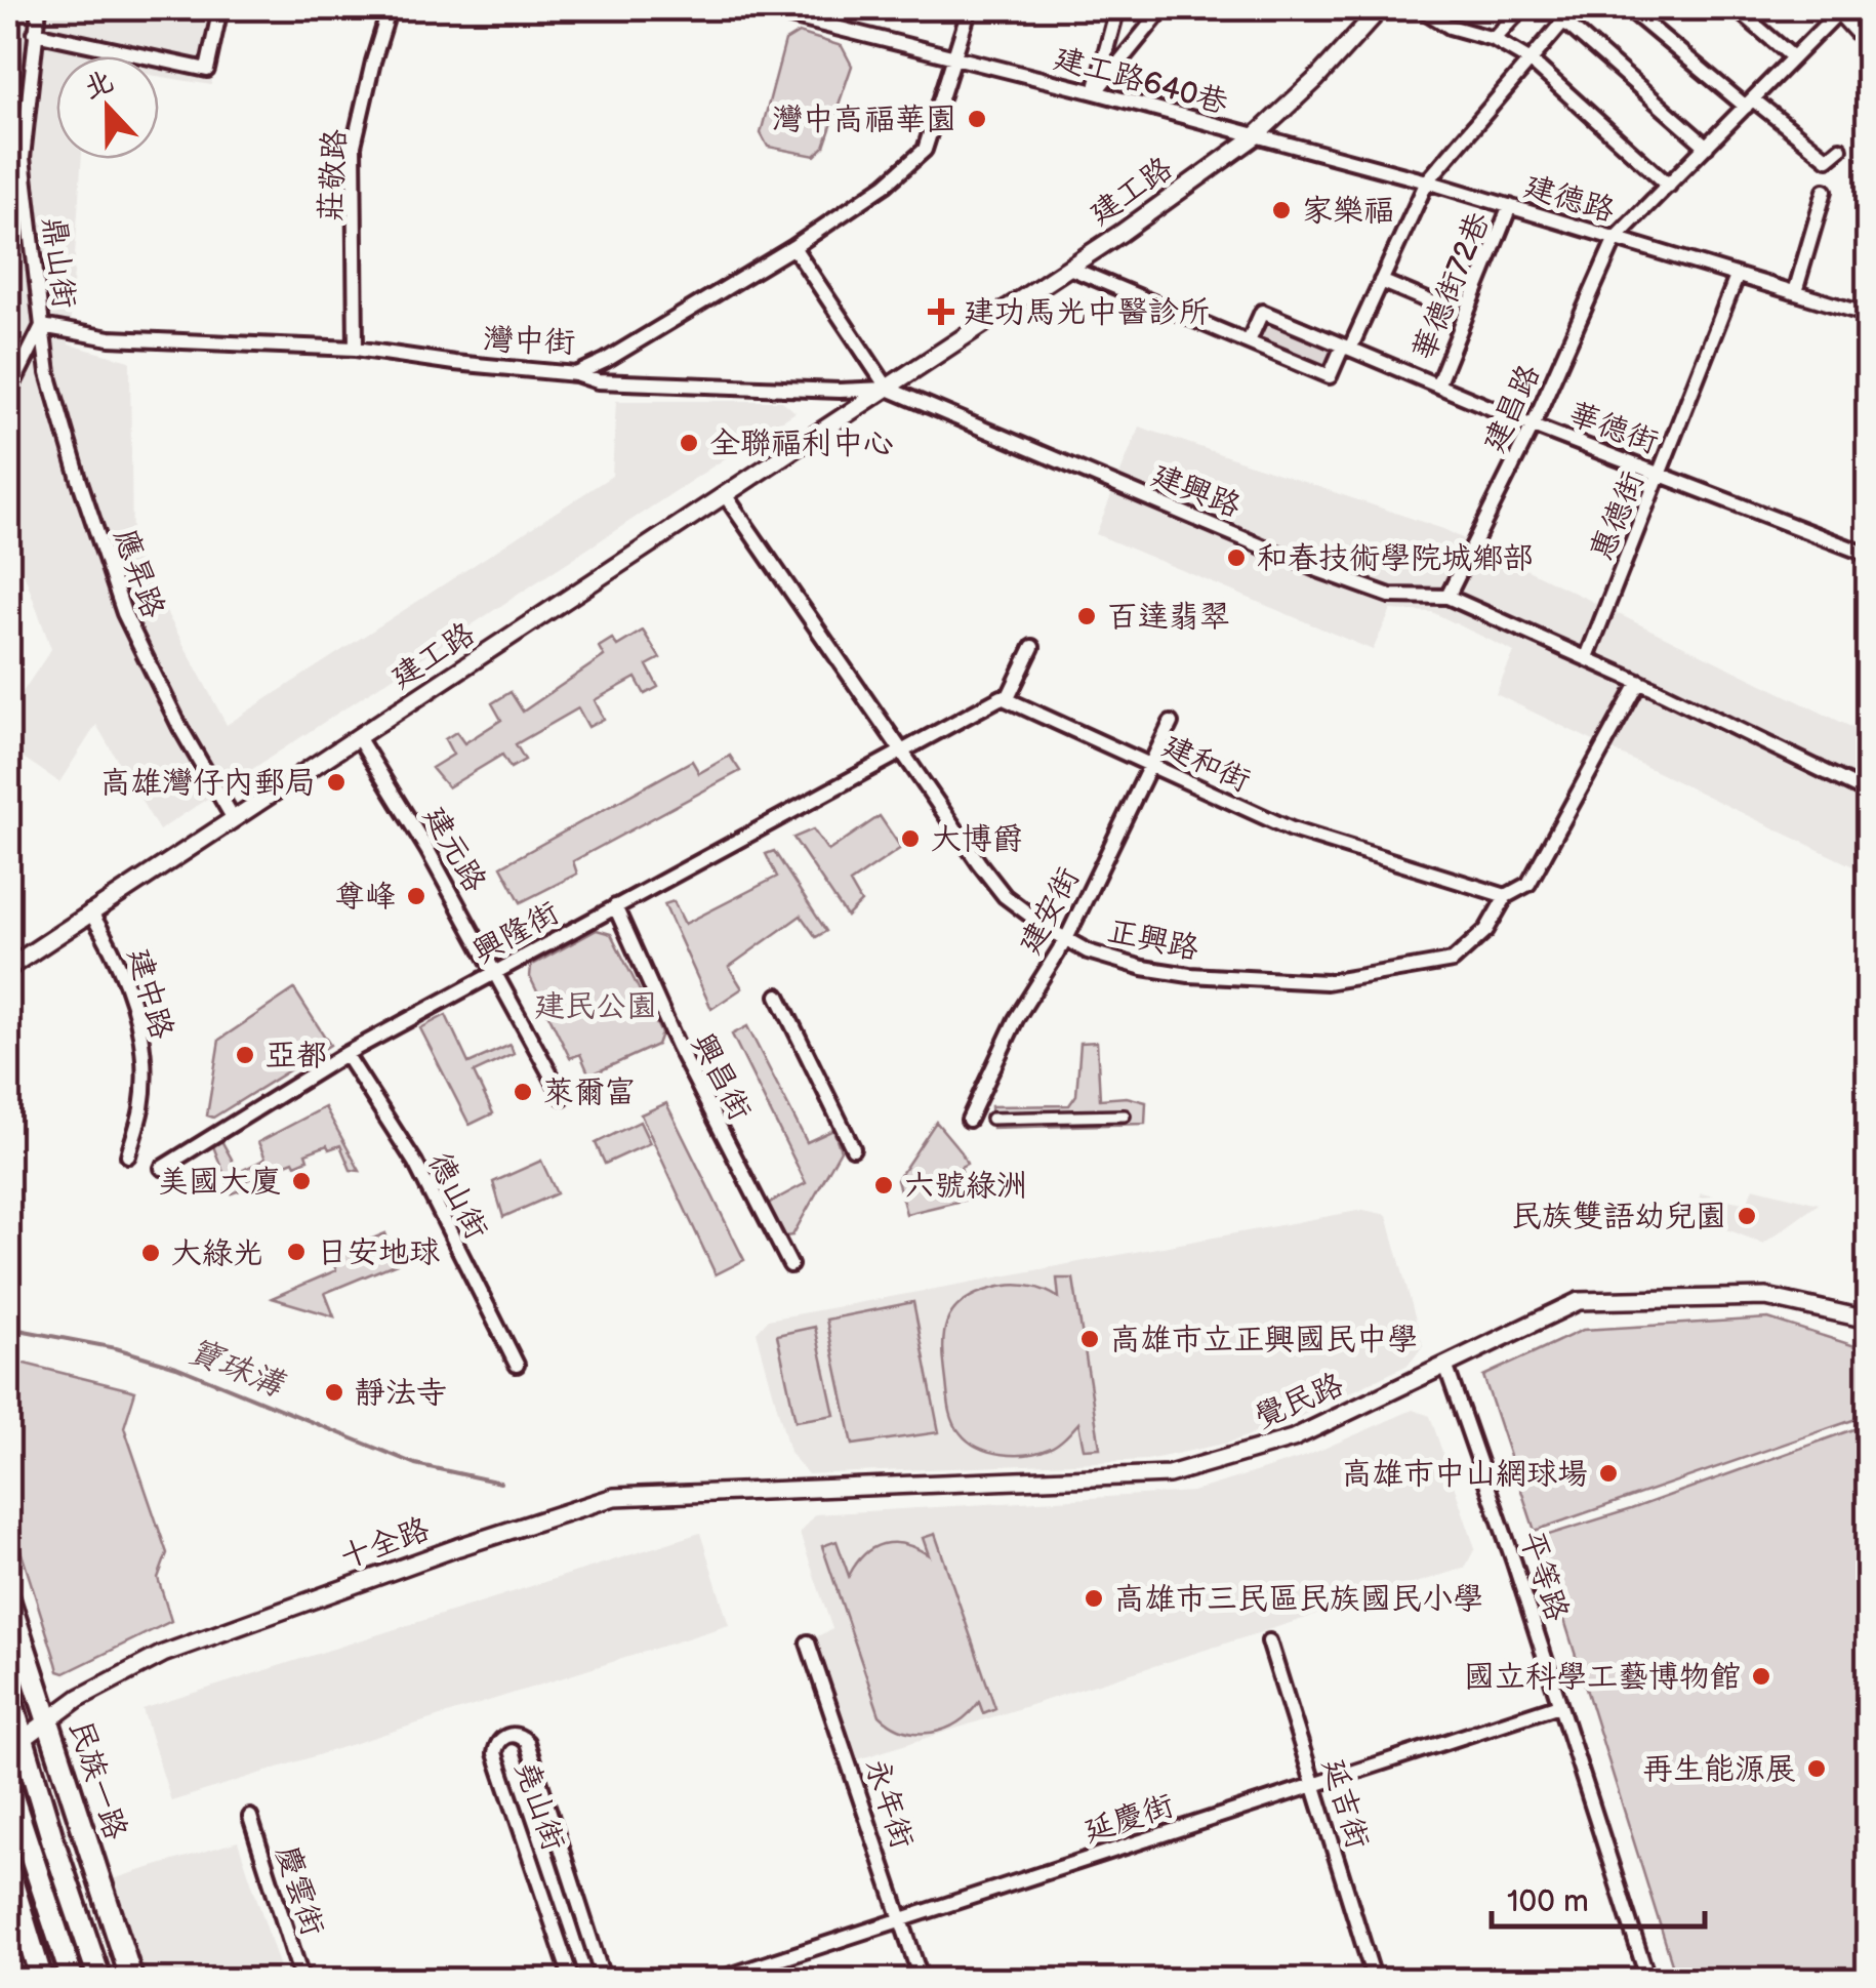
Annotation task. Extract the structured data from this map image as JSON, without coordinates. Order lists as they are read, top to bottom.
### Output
{
  "streets": {
    "main road": ["民族一路"],
    "street": [
      "建工路640巷",
      "莊敬路",
      "建工路",
      "建德路",
      "鼎山街",
      "華德街72巷",
      "灣中街",
      "建昌路",
      "華德街",
      "建興路",
      "惠德街",
      "應昇路",
      "建和街",
      "建元路",
      "建安街",
      "興隆街",
      "正興路",
      "建中路",
      "興昌街",
      "德山街",
      "覺民路",
      "十全路",
      "平等路",
      "永年街",
      "延吉街",
      "堯山街",
      "延慶街",
      "慶雲街"
    ]
  },
  "crossings": [
    ["建工路640巷", "建工路"],
    ["建工路640巷", "建德路"],
    ["建工路640巷", "灣中街"],
    ["莊敬路", "灣中街"],
    ["建工路", "建德路"],
    ["建工路", "建興路"],
    ["建工路", "應昇路"],
    ["建工路", "建元路"],
    ["建工路", "正興路"],
    ["建工路", "建中路"],
    ["建德路", "華德街72巷"],
    ["建德路", "建昌路"],
    ["建德路", "惠德街"],
    ["鼎山街", "灣中街"],
    ["鼎山街", "應昇路"],
    ["華德街72巷", "華德街"],
    ["灣中街", "應昇路"],
    ["建昌路", "華德街"],
    ["建昌路", "建興路"],
    ["華德街", "惠德街"],
    ["建興路", "惠德街"],
    ["建興路", "正興路"],
    ["建和街", "建安街"],
    ["建和街", "正興路"],
    ["建元路", "興隆街"],
    ["建安街", "正興路"],
    ["興隆街", "正興路"],
    ["興隆街", "興昌街"],
    ["興隆街", "德山街"],
    ["覺民路", "十全路"],
    ["覺民路", "平等路"],
    ["十全路", "民族一路"],
    ["平等路", "延慶街"],
    ["永年街", "延慶街"],
    ["延吉街", "延慶街"]
  ],
  "water": ["寶珠溝"],
  "parks": ["建民公園"],
  "places": {
    "other": [
      "灣中高福華園",
      "家樂福",
      "全聯福利中心",
      "和春技術學院城鄉部",
      "百達翡翠",
      "高雄灣仔內郵局",
      "大博爵",
      "尊峰",
      "亞都",
      "萊爾富",
      "美國大廈",
      "六號綠洲",
      "民族雙語幼兒園",
      "日安地球",
      "大綠光",
      "高雄市立正興國民中學",
      "靜法寺",
      "高雄市中山網球場",
      "高雄市三民區民族國民小學",
      "國立科學工藝博物館",
      "再生能源展"
    ],
    "health": ["建功馬光中醫診所"]
  },
  "scale_bar": "100 m",
  "north": "top"
}
